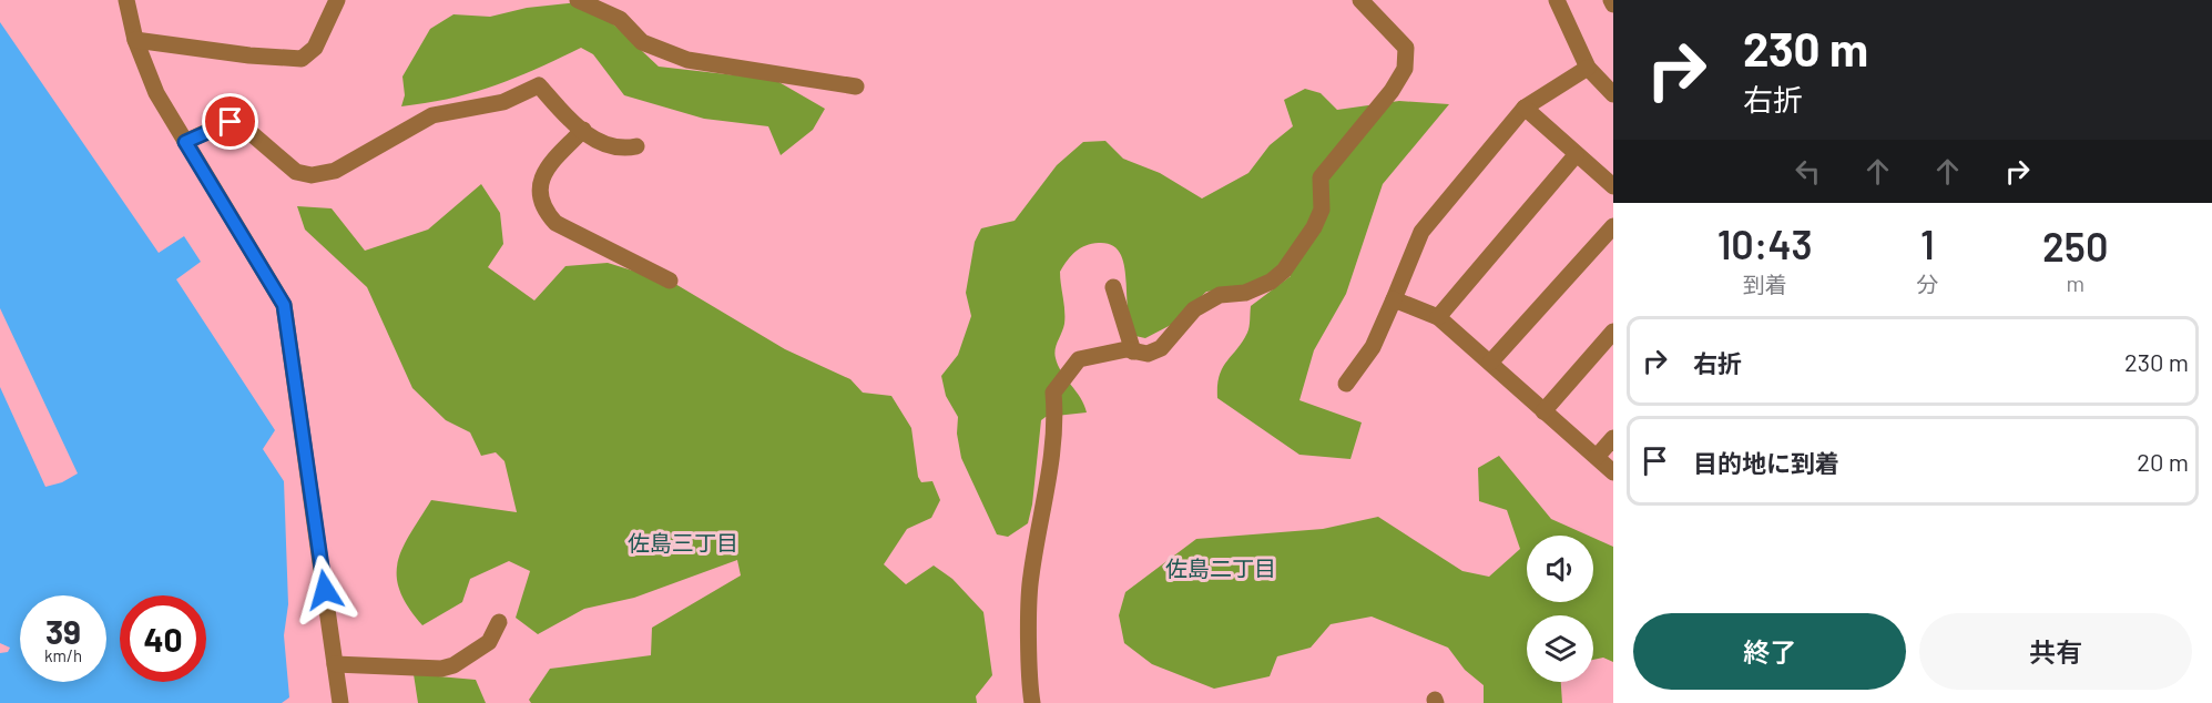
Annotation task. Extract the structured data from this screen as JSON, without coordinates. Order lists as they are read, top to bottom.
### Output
{
  "districts": ["佐島三丁目", "佐島二丁目"],
  "page": {
    "turn": ["230 m", "右折"],
    "eta": [
      "10:43",
      "到着",
      "1",
      "分",
      "250",
      "m"
    ],
    "list": [
      {
        "name": "右折",
        "value": "230 m"
      },
      {
        "name": "目的地に到着",
        "value": "20 m"
      }
    ],
    "speed": "39 km/h",
    "limit": "40",
    "buttons": ["終了", "共有"]
  }
}
